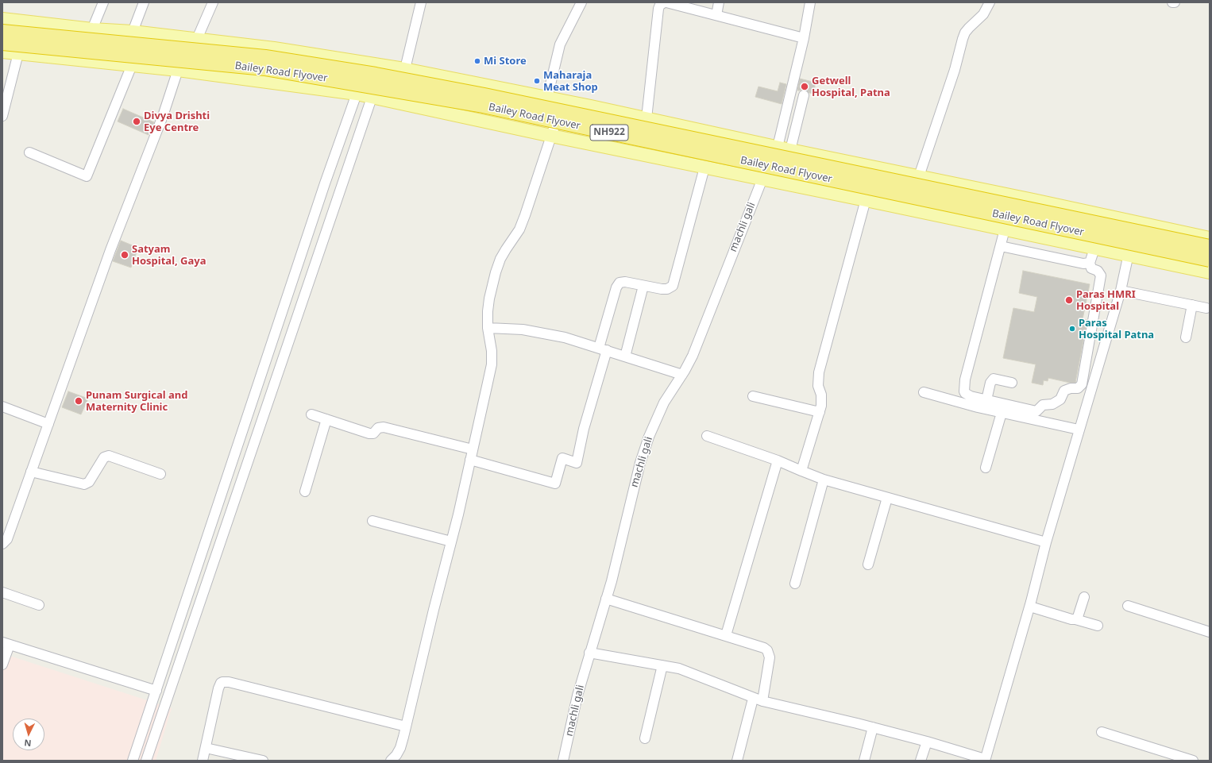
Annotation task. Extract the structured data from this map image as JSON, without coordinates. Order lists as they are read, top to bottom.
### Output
{
  "streets": {
    "highway": ["Bailey Road Flyover", "NH922"],
    "street": ["machli gali"]
  },
  "places": [
    "Mi Store",
    "Maharaja Meat Shop",
    "Getwell Hospital, Patna",
    "Divya Drishti Eye Centre",
    "Satyam Hospital, Gaya",
    "Paras HMRI Hospital",
    "Paras Hospital Patna",
    "Punam Surgical and Maternity Clinic"
  ],
  "north": "bottom"
}
